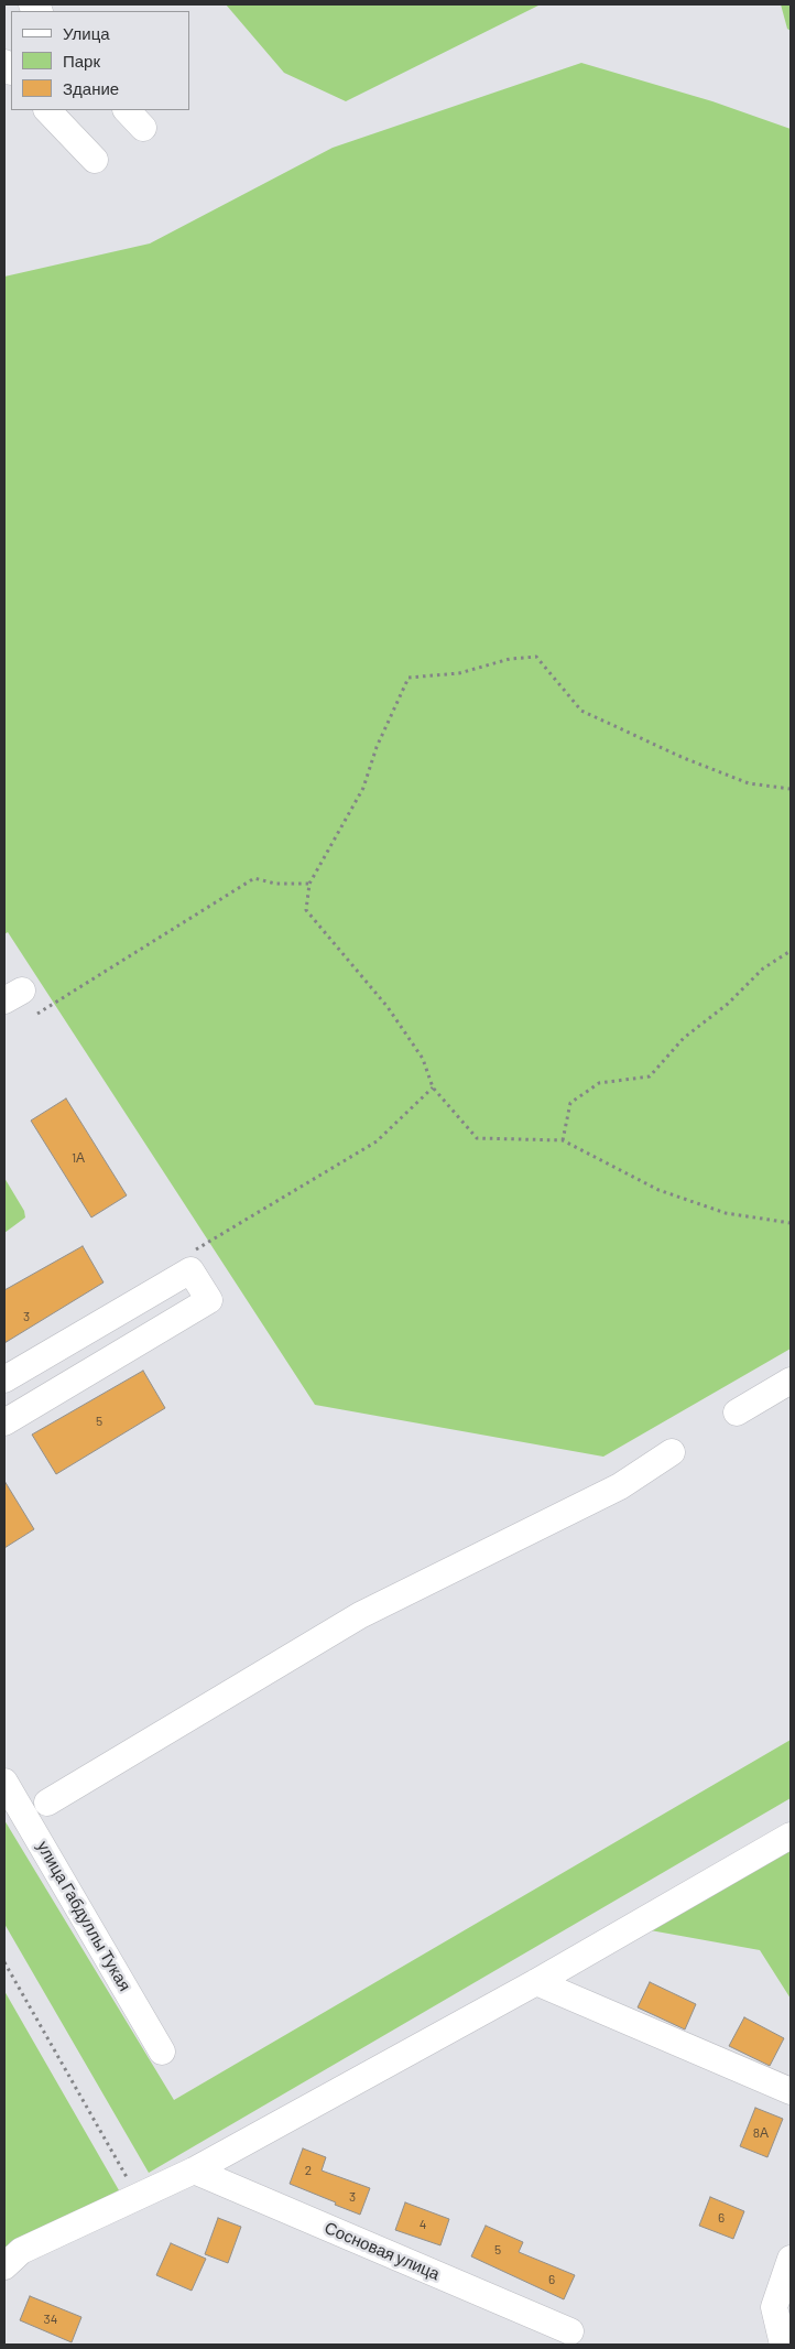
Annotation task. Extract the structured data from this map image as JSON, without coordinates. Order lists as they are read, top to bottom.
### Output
{
  "streets": {
    "street": ["улица Габдуллы Тукая", "Сосновая улица"]
  },
  "house_numbers": [
    "1А",
    "3",
    "5",
    "8А",
    "2",
    "3",
    "6",
    "4",
    "5",
    "6",
    "34"
  ],
  "legend": ["Улица", "Парк", "Здание"]
}
